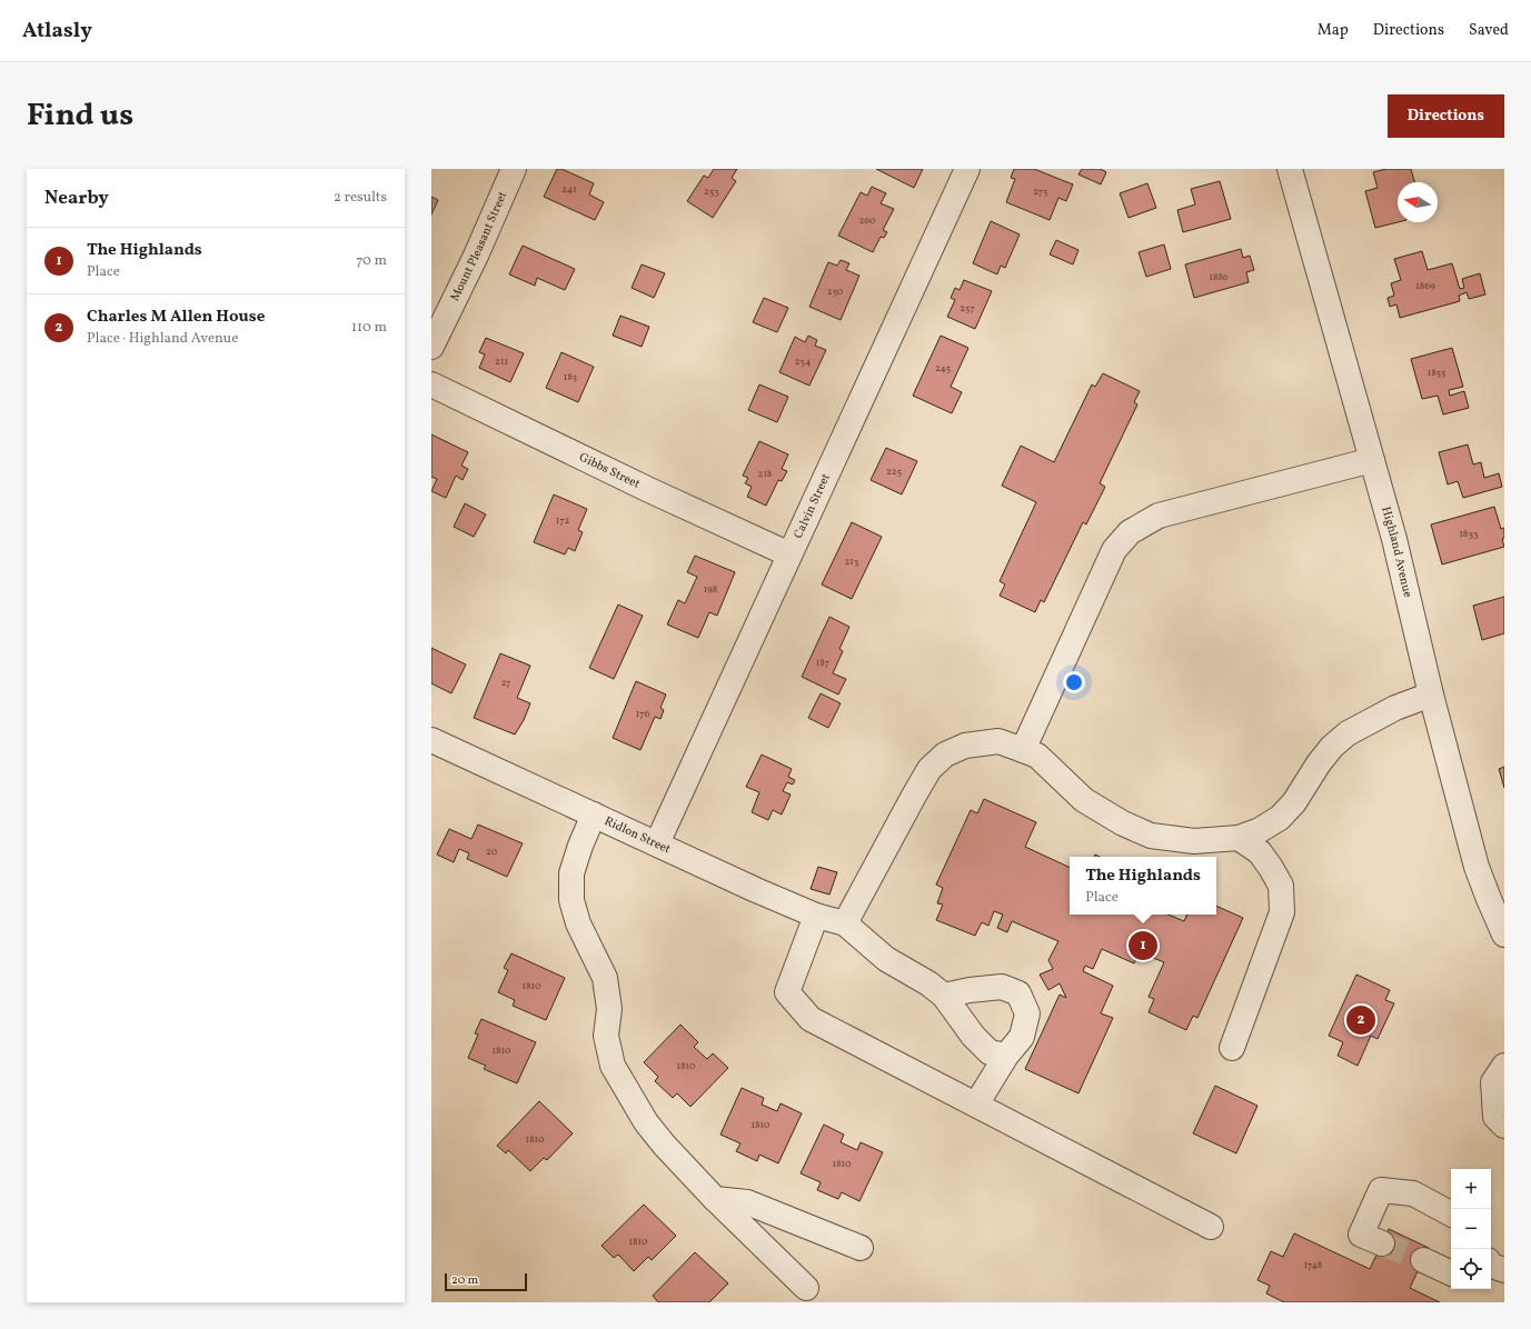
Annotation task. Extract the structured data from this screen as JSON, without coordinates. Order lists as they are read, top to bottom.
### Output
{
  "streets": {
    "street": [
      "Mount Pleasant Street",
      "Gibbs Street",
      "Calvin Street",
      "Highland Avenue",
      "Ridlon Street"
    ]
  },
  "crossings": [
    ["Gibbs Street", "Calvin Street"],
    ["Calvin Street", "Ridlon Street"]
  ],
  "house_numbers": [
    "241",
    "253",
    "275",
    "260",
    "1886",
    "1869",
    "250",
    "257",
    "211",
    "234",
    "245",
    "1855",
    "185",
    "225",
    "218",
    "172",
    "1833",
    "213",
    "198",
    "187",
    "27",
    "176",
    "20",
    "1810",
    "1810",
    "1810",
    "1810",
    "1810",
    "1810",
    "1810",
    "1748"
  ],
  "scale_bar": "20 m",
  "north": "left",
  "page": {
    "header": "Atlasly",
    "nav": ["Map", "Directions", "Saved"],
    "title": "Find us",
    "buttons": "Directions",
    "heading": ["Nearby", "2 results"],
    "list": [
      {
        "mark": "1",
        "name": "The Highlands",
        "note": "Place",
        "value": "70 m"
      },
      {
        "mark": "2",
        "name": "Charles M Allen House",
        "note": "Place · Highland Avenue",
        "value": "110 m"
      }
    ],
    "popup": ["The Highlands", "Place"],
    "pins": ["1", "2"],
    "map_buttons": ["+", "−"],
    "scale": "20 m"
  }
}
